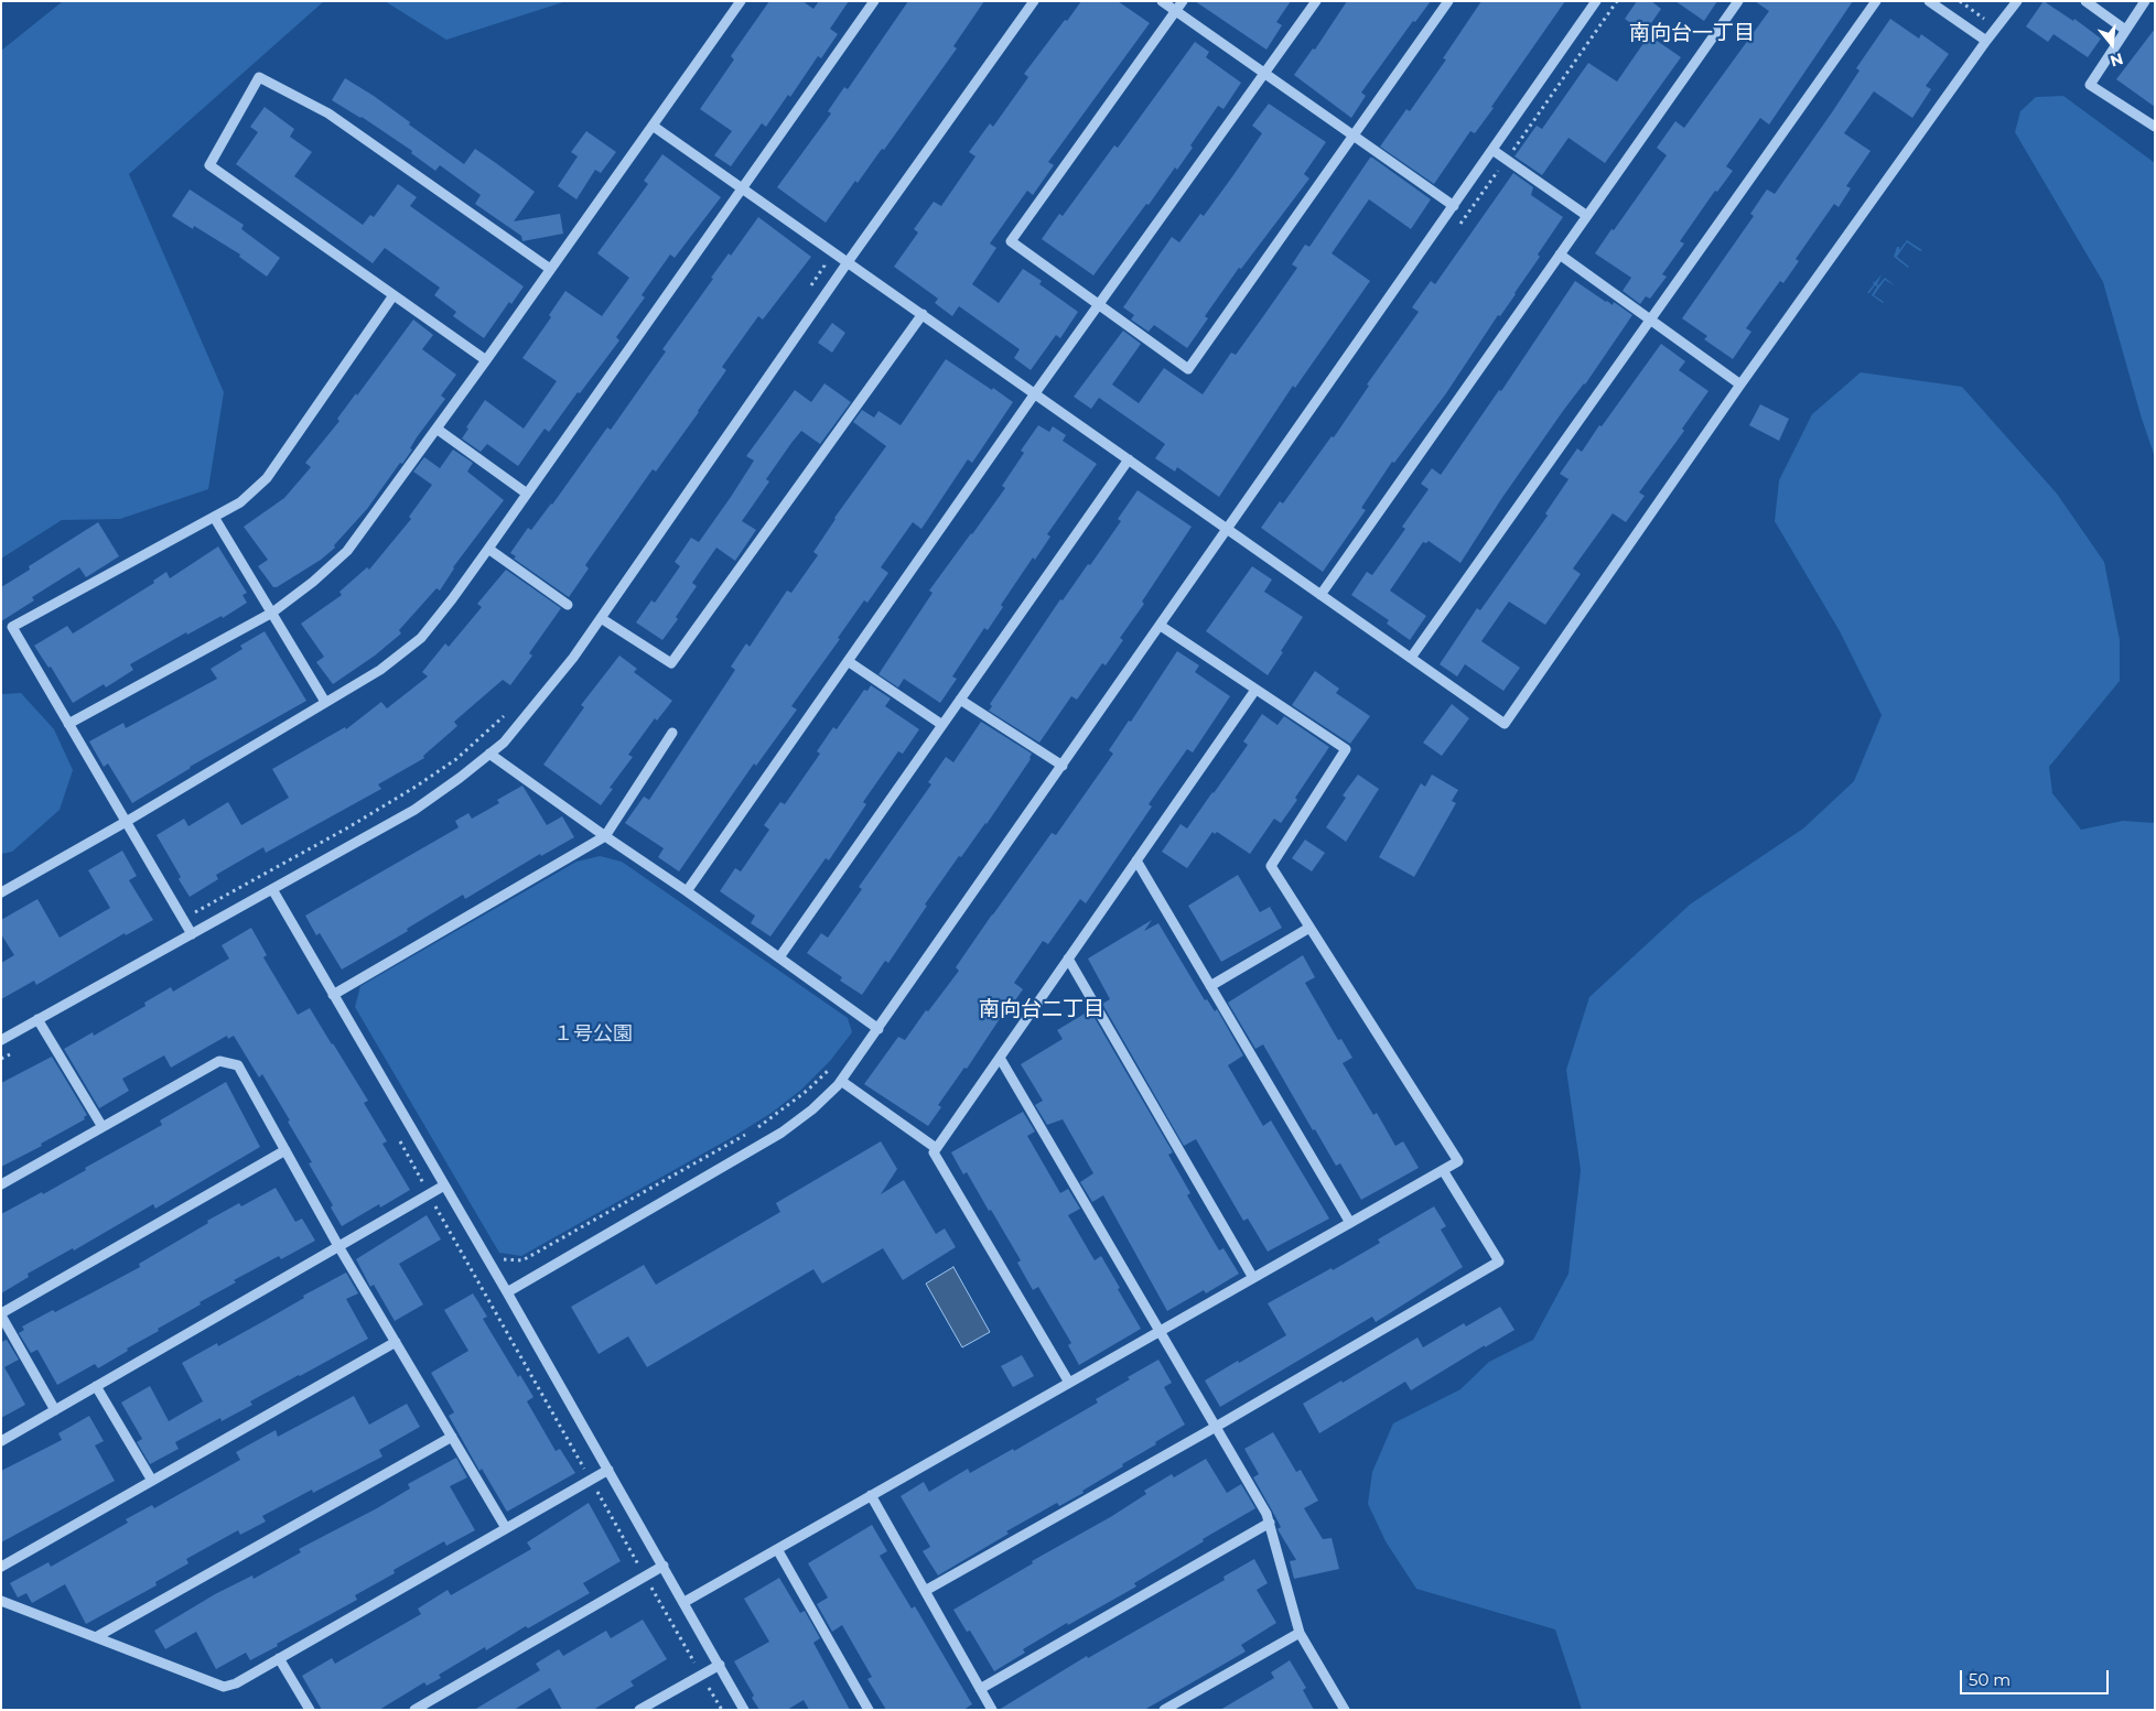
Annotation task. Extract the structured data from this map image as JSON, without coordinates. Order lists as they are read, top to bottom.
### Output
{
  "districts": ["南向台一丁目", "南向台二丁目"],
  "parks": ["１号公園"],
  "scale_bar": "50 m",
  "north": "bottom"
}
